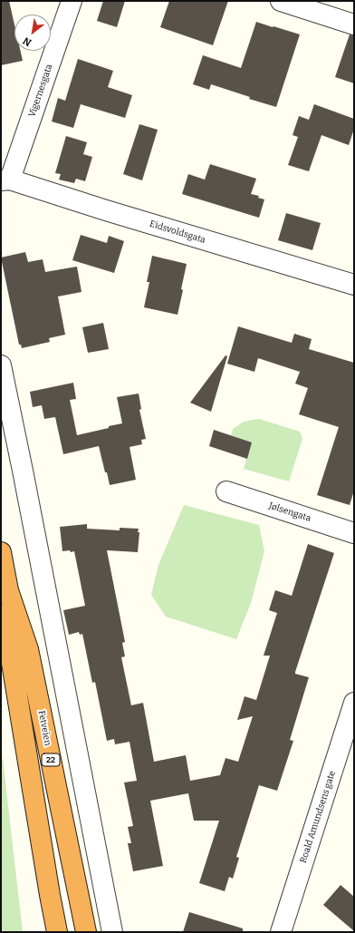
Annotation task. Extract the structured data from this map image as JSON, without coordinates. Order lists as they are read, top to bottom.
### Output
{
  "streets": {
    "highway": ["Fetveien", "22"],
    "street": [
      "Vigernesgata",
      "Eidsvoldsgata",
      "Jølsengata",
      "Roald Amundsens gate"
    ]
  },
  "crossings": [
    ["Vigernesgata", "Eidsvoldsgata"]
  ],
  "north": "bottom left"
}
